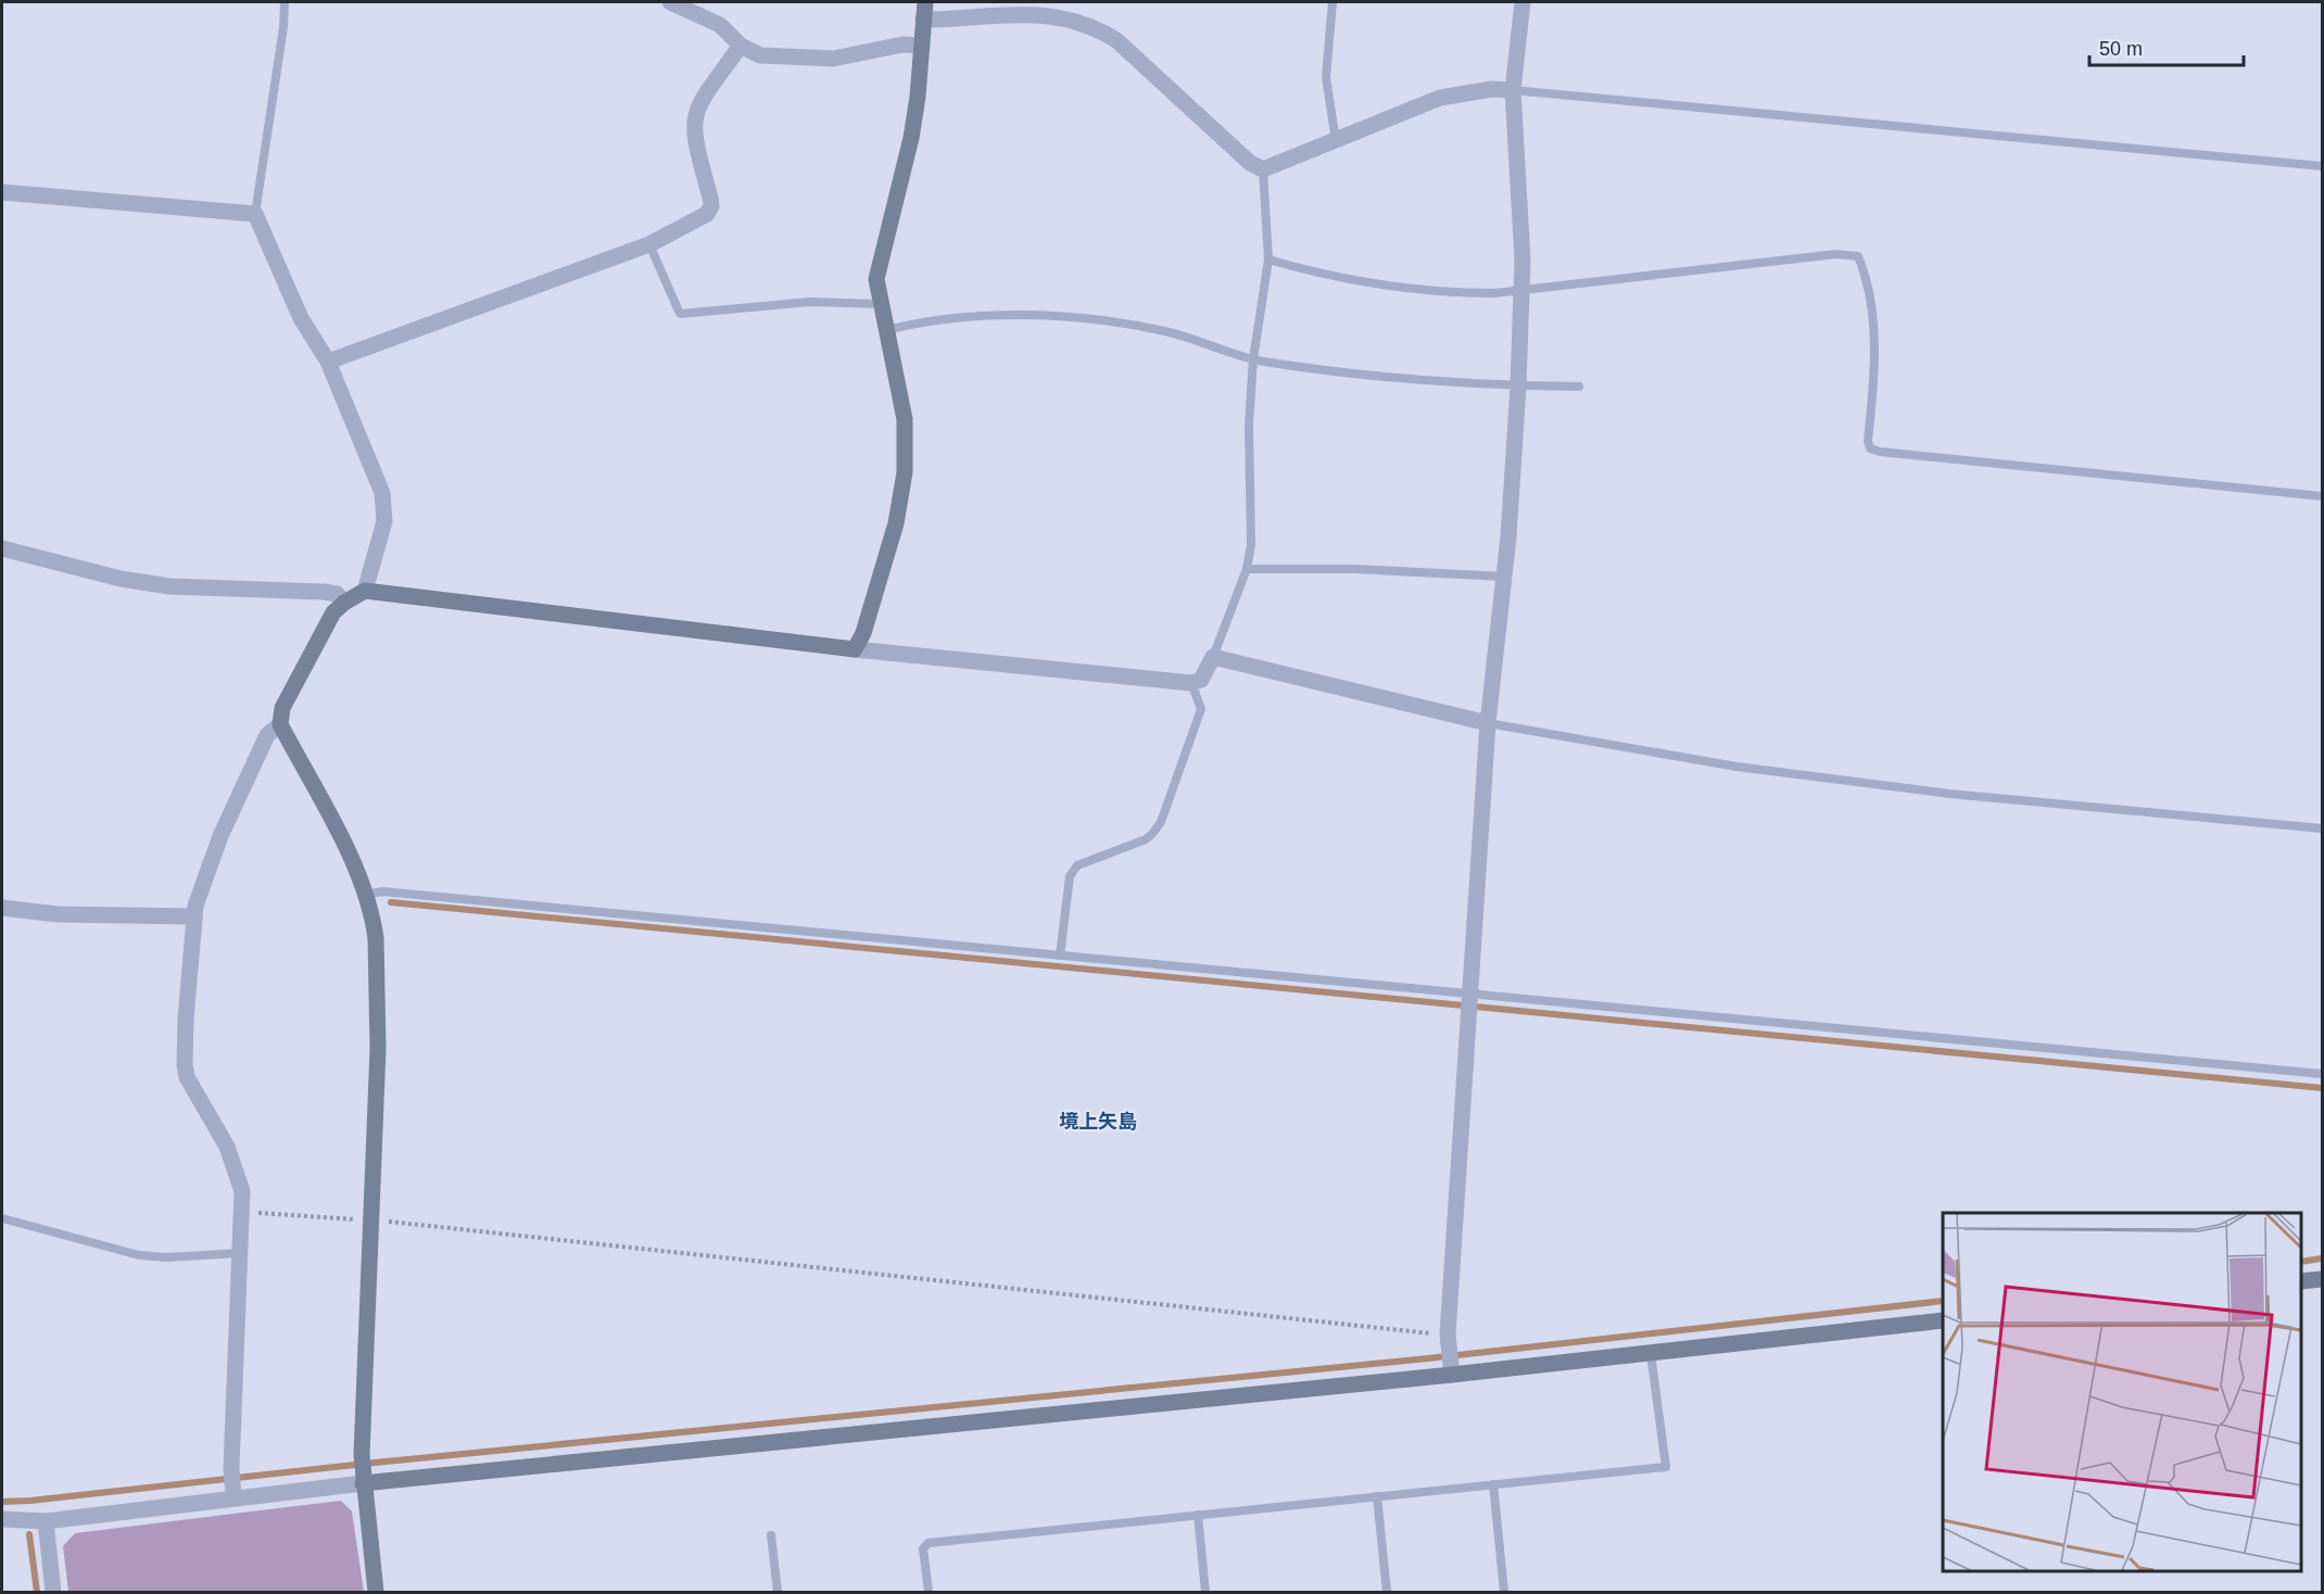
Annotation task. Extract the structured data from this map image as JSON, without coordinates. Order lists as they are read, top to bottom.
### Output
{
  "districts": ["境上矢島"],
  "scale_bar": "50 m"
}
